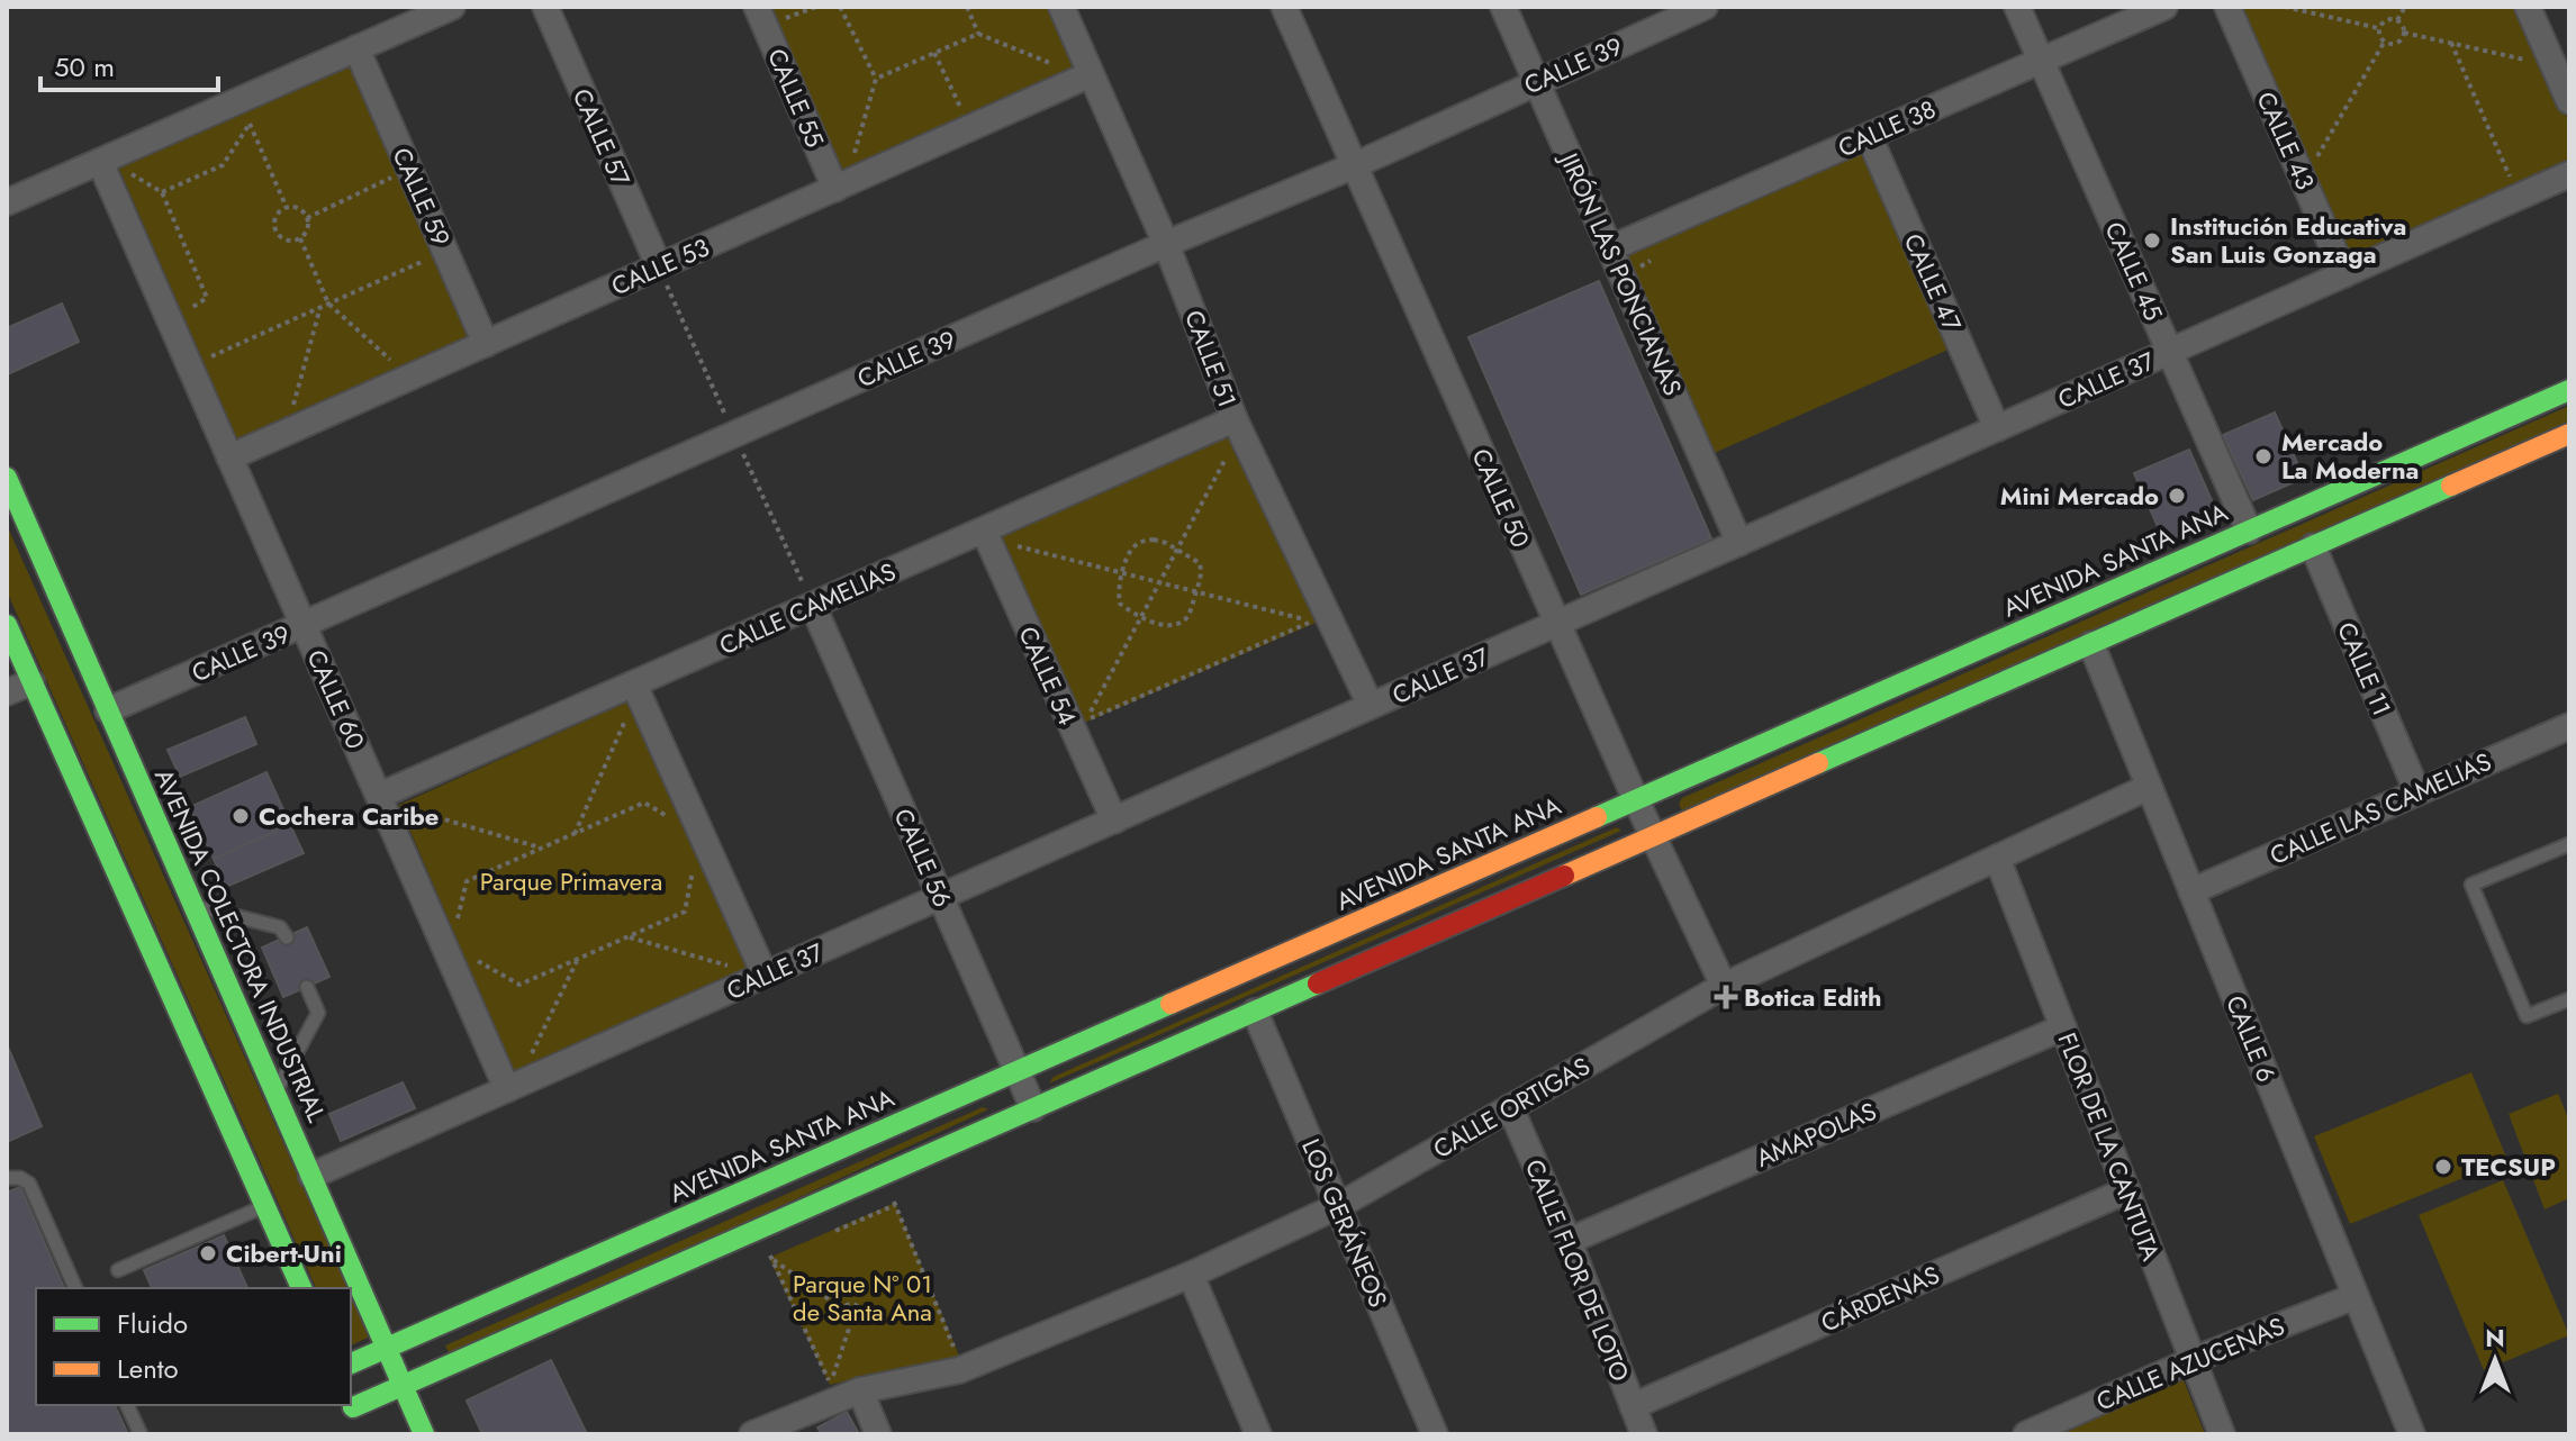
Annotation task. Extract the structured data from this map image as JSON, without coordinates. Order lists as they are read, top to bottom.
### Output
{
  "streets": {
    "street": [
      "CALLE 39",
      "CALLE 55",
      "CALLE 38",
      "CALLE 57",
      "CALLE 43",
      "CALLE 59",
      "CALLE 53",
      "CALLE 45",
      "JIRÓN LAS PONCIANAS",
      "CALLE 47",
      "CALLE 51",
      "CALLE 37",
      "CALLE 50",
      "AVENIDA SANTA ANA",
      "CALLE CAMELIAS",
      "CALLE 11",
      "CALLE 54",
      "CALLE 60",
      "CALLE LAS CAMELIAS",
      "CALLE 56",
      "AVENIDA COLECTORA INDUSTRIAL",
      "CALLE 6",
      "CALLE ORTIGAS",
      "AMAPOLAS",
      "FLOR DE LA CANTUTA",
      "LOS GERÁNEOS",
      "CALLE FLOR DE LOTO",
      "CÁRDENAS",
      "CALLE AZUCENAS"
    ]
  },
  "crossings": [
    ["CALLE 39", "JIRÓN LAS PONCIANAS"],
    ["CALLE 39", "CALLE 51"],
    ["CALLE 39", "CALLE 50"],
    ["CALLE 39", "CALLE 60"],
    ["CALLE 39", "AVENIDA COLECTORA INDUSTRIAL"],
    ["CALLE 55", "CALLE 53"],
    ["CALLE 38", "CALLE 45"],
    ["CALLE 38", "JIRÓN LAS PONCIANAS"],
    ["CALLE 38", "CALLE 47"],
    ["CALLE 57", "CALLE 53"],
    ["CALLE 43", "CALLE 37"],
    ["CALLE 59", "CALLE 53"],
    ["CALLE 53", "CALLE 51"],
    ["CALLE 53", "CALLE 60"],
    ["CALLE 45", "CALLE 37"],
    ["CALLE 45", "AVENIDA SANTA ANA"],
    ["JIRÓN LAS PONCIANAS", "CALLE 37"],
    ["CALLE 47", "CALLE 37"],
    ["CALLE 51", "CALLE 37"],
    ["CALLE 51", "CALLE CAMELIAS"],
    ["CALLE 37", "CALLE 50"],
    ["CALLE 37", "CALLE 54"],
    ["CALLE 37", "CALLE 60"],
    ["CALLE 37", "CALLE 56"],
    ["CALLE 37", "AVENIDA COLECTORA INDUSTRIAL"],
    ["CALLE 50", "AVENIDA SANTA ANA"],
    ["CALLE 50", "CALLE ORTIGAS"],
    ["AVENIDA SANTA ANA", "CALLE 56"],
    ["AVENIDA SANTA ANA", "AVENIDA COLECTORA INDUSTRIAL"],
    ["CALLE CAMELIAS", "CALLE 54"],
    ["CALLE CAMELIAS", "CALLE 60"],
    ["CALLE CAMELIAS", "CALLE 56"],
    ["CALLE 11", "CALLE LAS CAMELIAS"],
    ["CALLE LAS CAMELIAS", "CALLE 6"],
    ["CALLE 6", "CALLE ORTIGAS"],
    ["CALLE 6", "CALLE AZUCENAS"],
    ["CALLE ORTIGAS", "FLOR DE LA CANTUTA"],
    ["CALLE ORTIGAS", "LOS GERÁNEOS"],
    ["CALLE ORTIGAS", "CALLE FLOR DE LOTO"],
    ["AMAPOLAS", "FLOR DE LA CANTUTA"],
    ["AMAPOLAS", "CALLE FLOR DE LOTO"],
    ["FLOR DE LA CANTUTA", "CÁRDENAS"],
    ["FLOR DE LA CANTUTA", "CALLE AZUCENAS"],
    ["CALLE FLOR DE LOTO", "CÁRDENAS"]
  ],
  "parks": ["Parque Primavera", "Parque N° 01 de Santa Ana"],
  "places": {
    "other": [
      "Institución Educativa San Luis Gonzaga",
      "Mercado La Moderna",
      "Mini Mercado",
      "Cochera Caribe",
      "TECSUP",
      "Cibert-Uni"
    ],
    "health": ["Botica Edith"]
  },
  "legend": ["Fluido", "Lento"],
  "scale_bar": "50 m",
  "north": "top"
}
